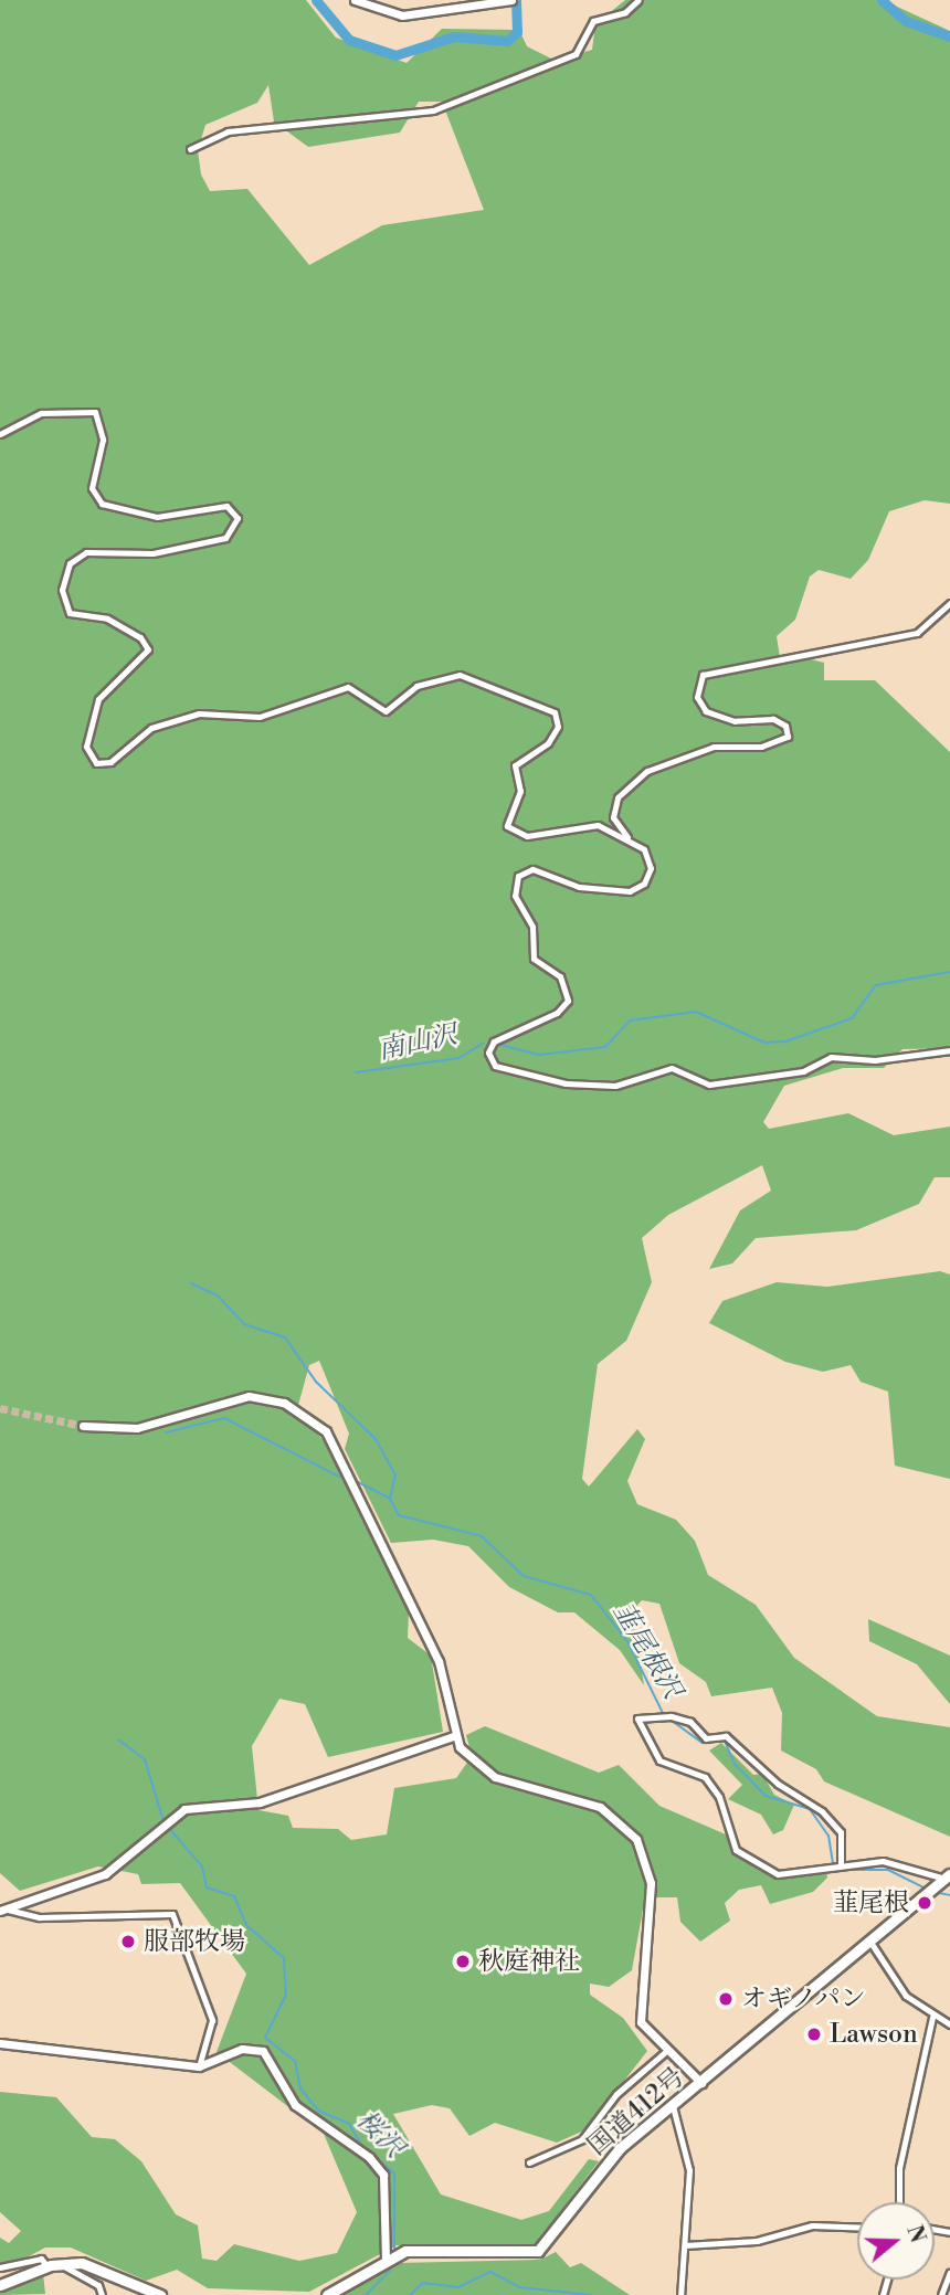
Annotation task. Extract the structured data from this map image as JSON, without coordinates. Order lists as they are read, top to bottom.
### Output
{
  "streets": {
    "highway": ["国道412号"]
  },
  "water": ["南山沢", "韮尾根沢", "桜沢"],
  "places": [
    "韮尾根",
    "服部牧場",
    "秋庭神社",
    "オギノパン",
    "Lawson"
  ],
  "north": "right"
}
